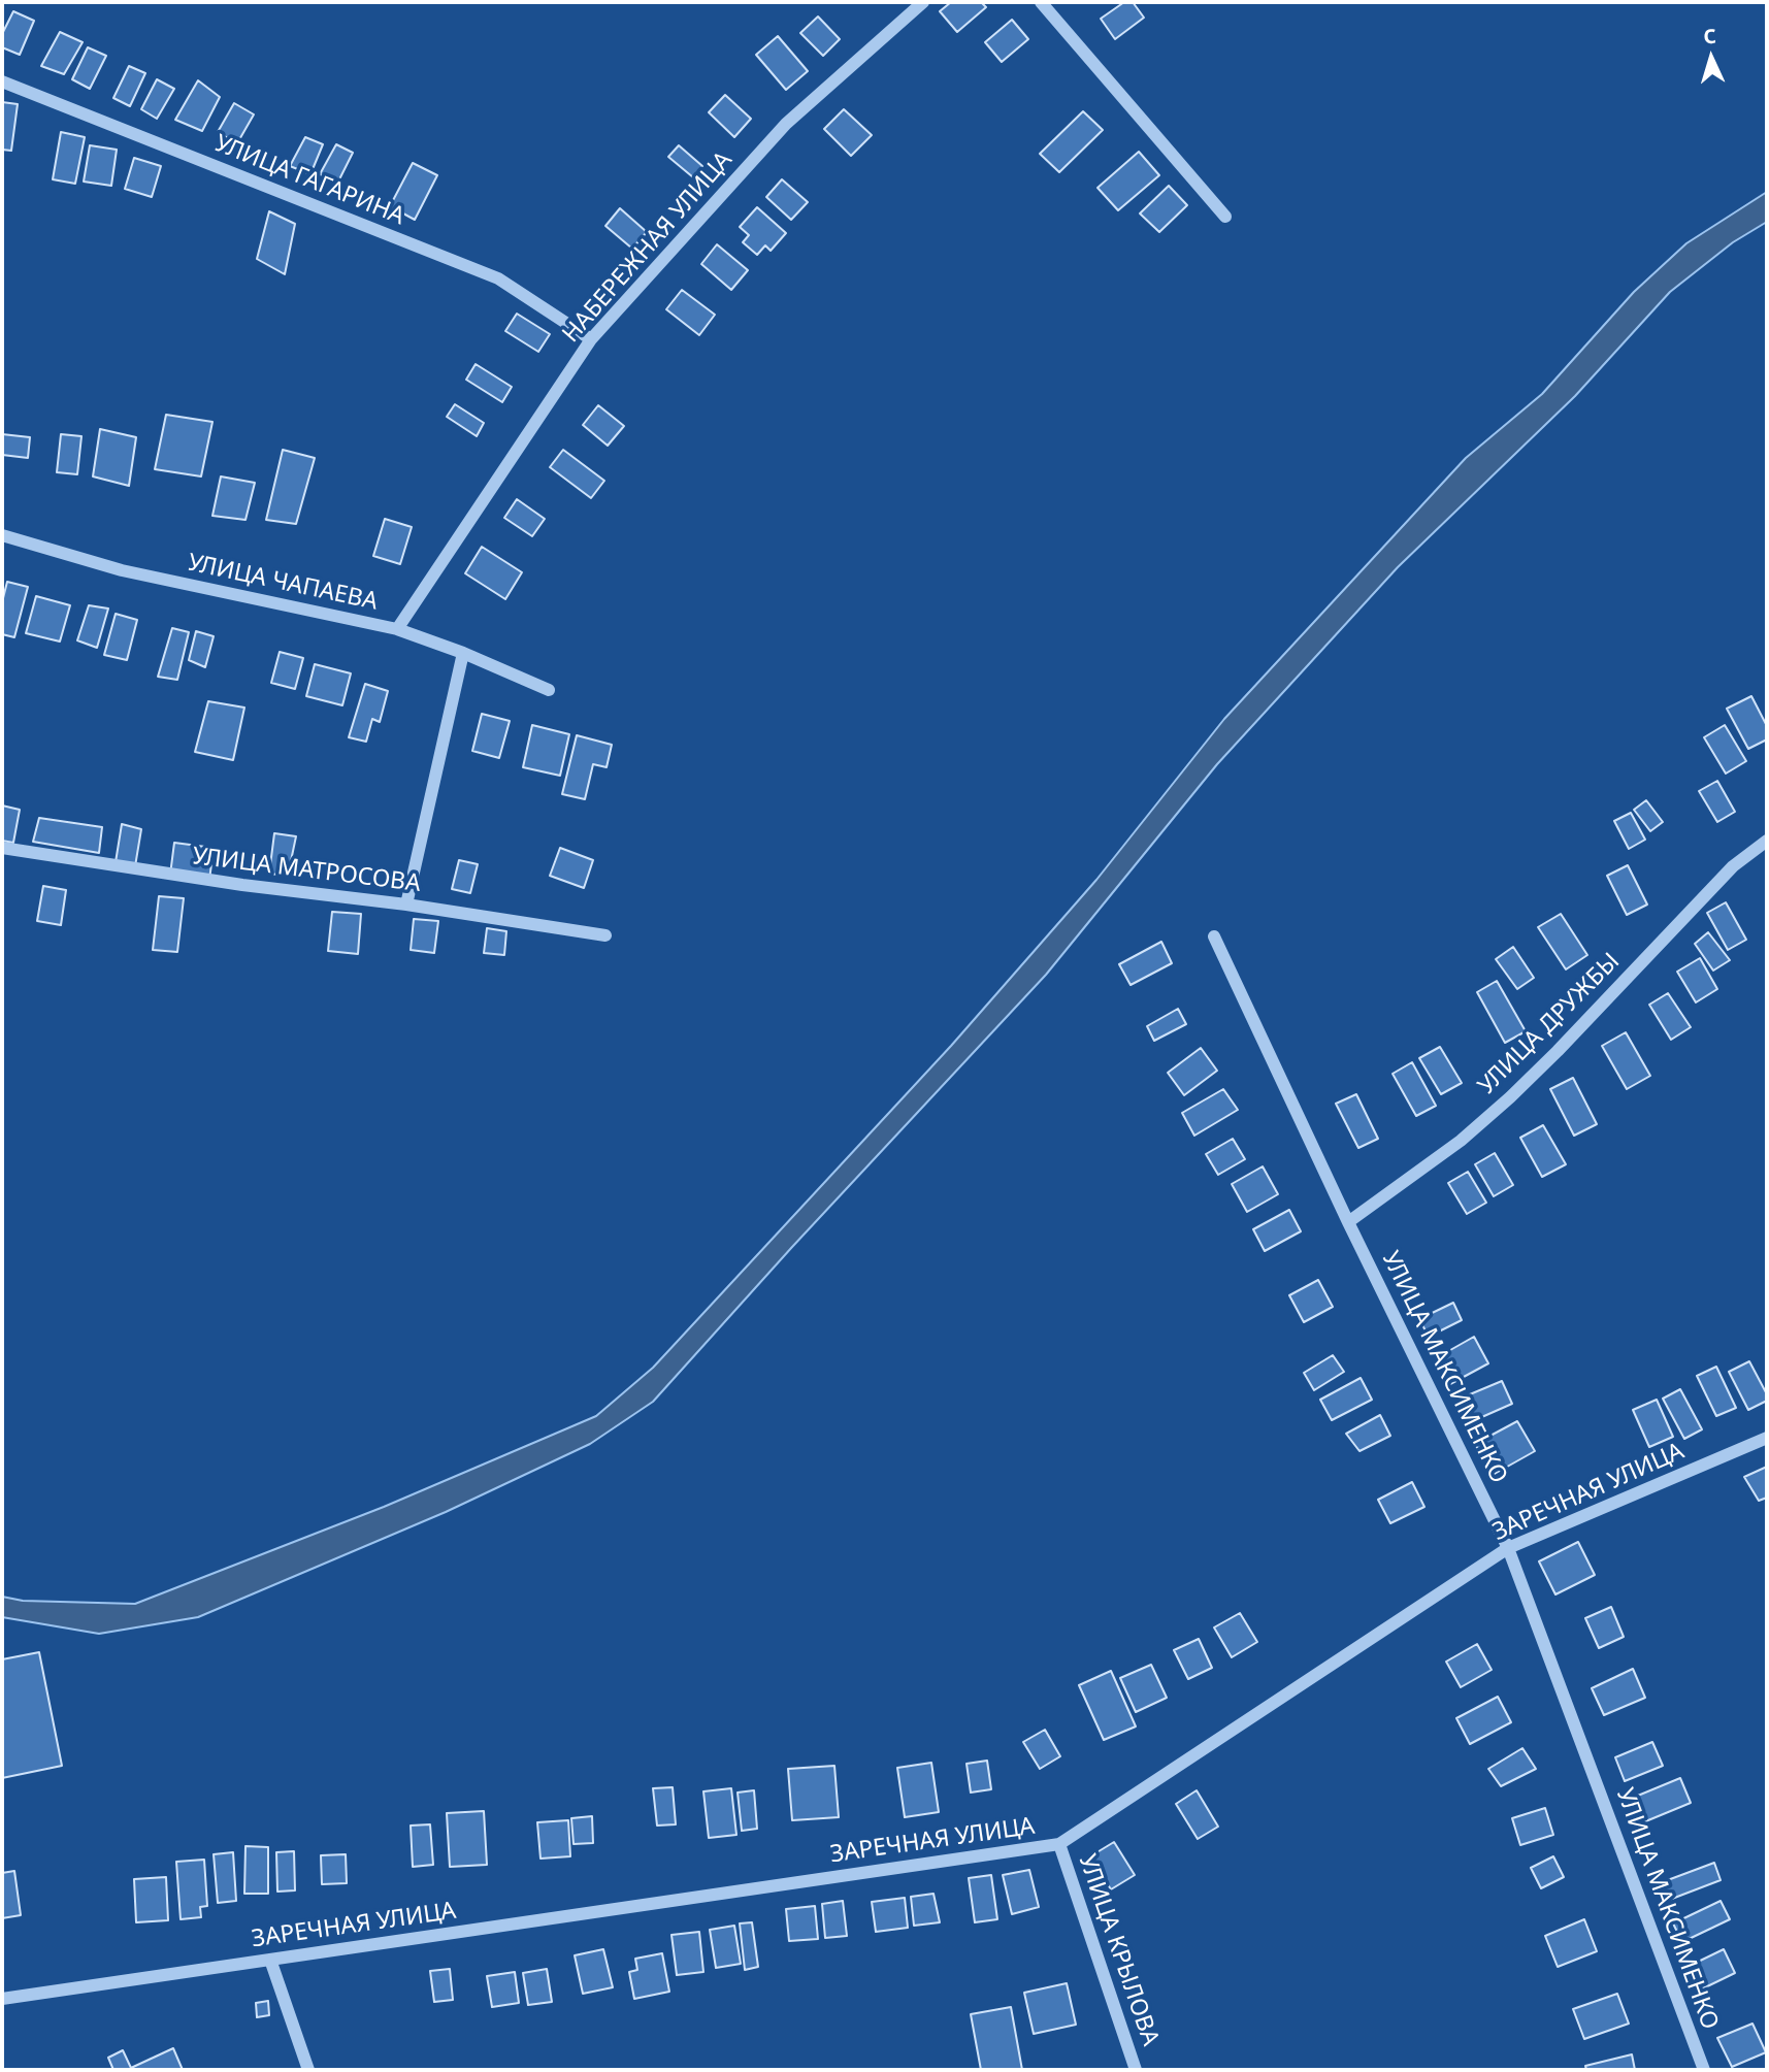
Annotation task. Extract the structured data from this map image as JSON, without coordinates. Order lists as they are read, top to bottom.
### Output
{
  "streets": {
    "street": [
      "УЛИЦА ГАГАРИНА",
      "НАБЕРЕЖНАЯ УЛИЦА",
      "УЛИЦА ЧАПАЕВА",
      "УЛИЦА МАТРОСОВА",
      "УЛИЦА ДРУЖБЫ",
      "УЛИЦА МАКСИМЕНКО",
      "ЗАРЕЧНАЯ УЛИЦА",
      "УЛИЦА КРЫЛОВА"
    ]
  },
  "crossings": [
    ["УЛИЦА ГАГАРИНА", "НАБЕРЕЖНАЯ УЛИЦА"],
    ["НАБЕРЕЖНАЯ УЛИЦА", "УЛИЦА ЧАПАЕВА"],
    ["УЛИЦА ДРУЖБЫ", "УЛИЦА МАКСИМЕНКО"],
    ["УЛИЦА МАКСИМЕНКО", "ЗАРЕЧНАЯ УЛИЦА"],
    ["ЗАРЕЧНАЯ УЛИЦА", "УЛИЦА КРЫЛОВА"]
  ],
  "north": "top"
}
